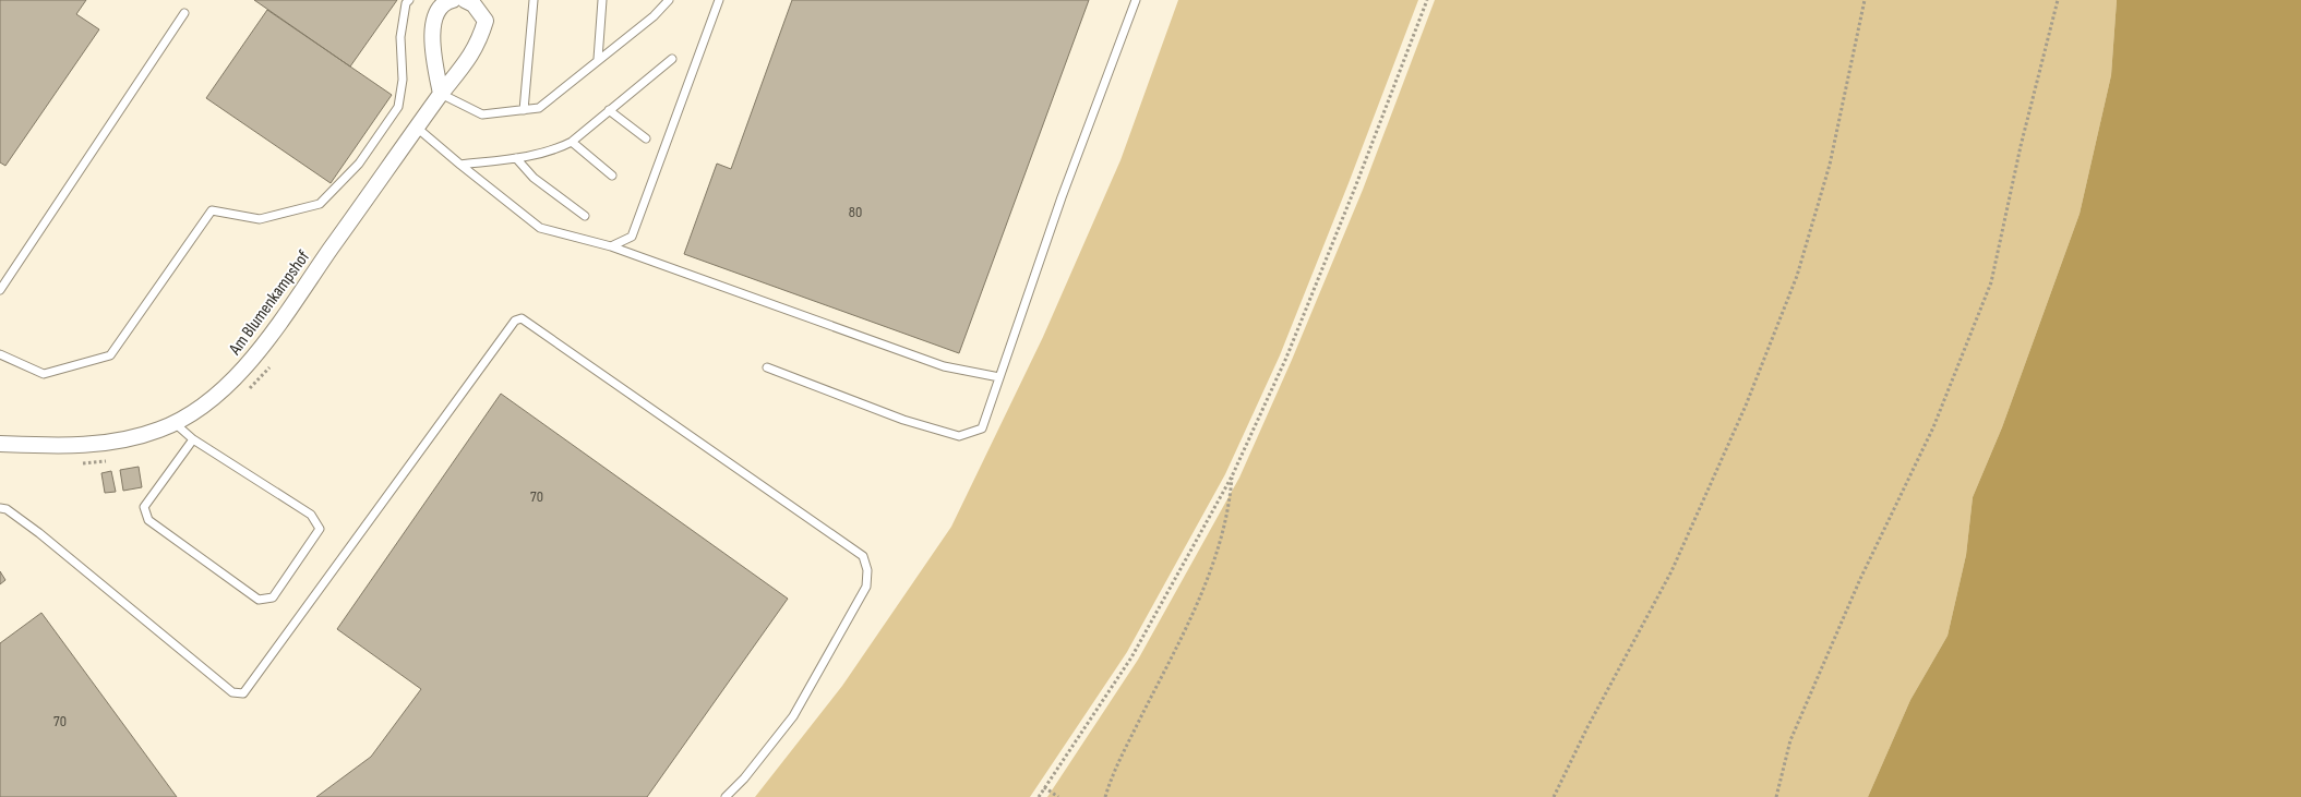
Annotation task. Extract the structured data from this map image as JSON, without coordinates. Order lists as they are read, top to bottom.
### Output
{
  "streets": {
    "street": ["Am Blumenkampshof"]
  },
  "house_numbers": ["80", "70", "70"]
}
